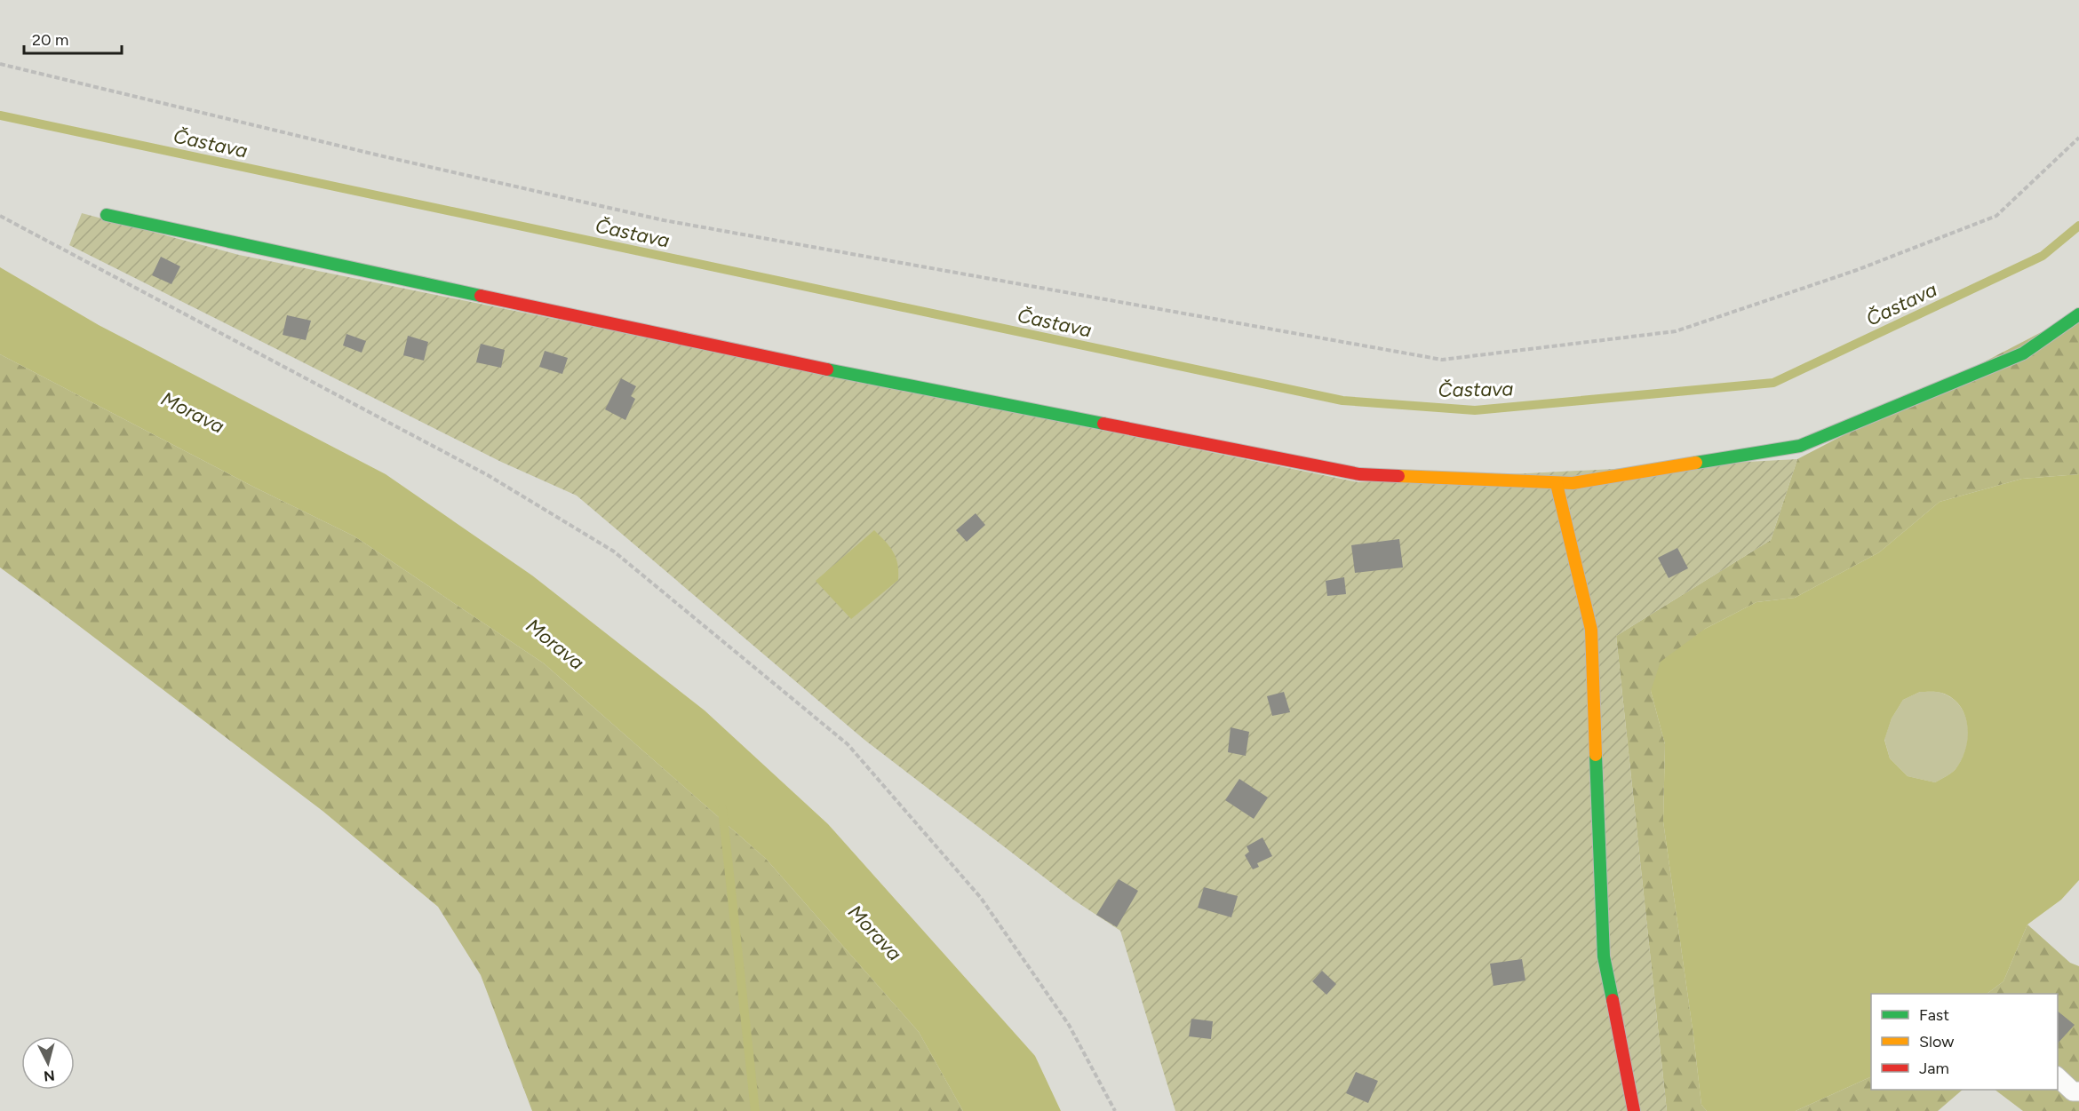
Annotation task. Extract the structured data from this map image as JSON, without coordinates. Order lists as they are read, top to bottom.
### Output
{
  "water": ["Častava", "Morava"],
  "legend": ["Fast", "Slow", "Jam"],
  "scale_bar": "20 m",
  "north": "bottom"
}
